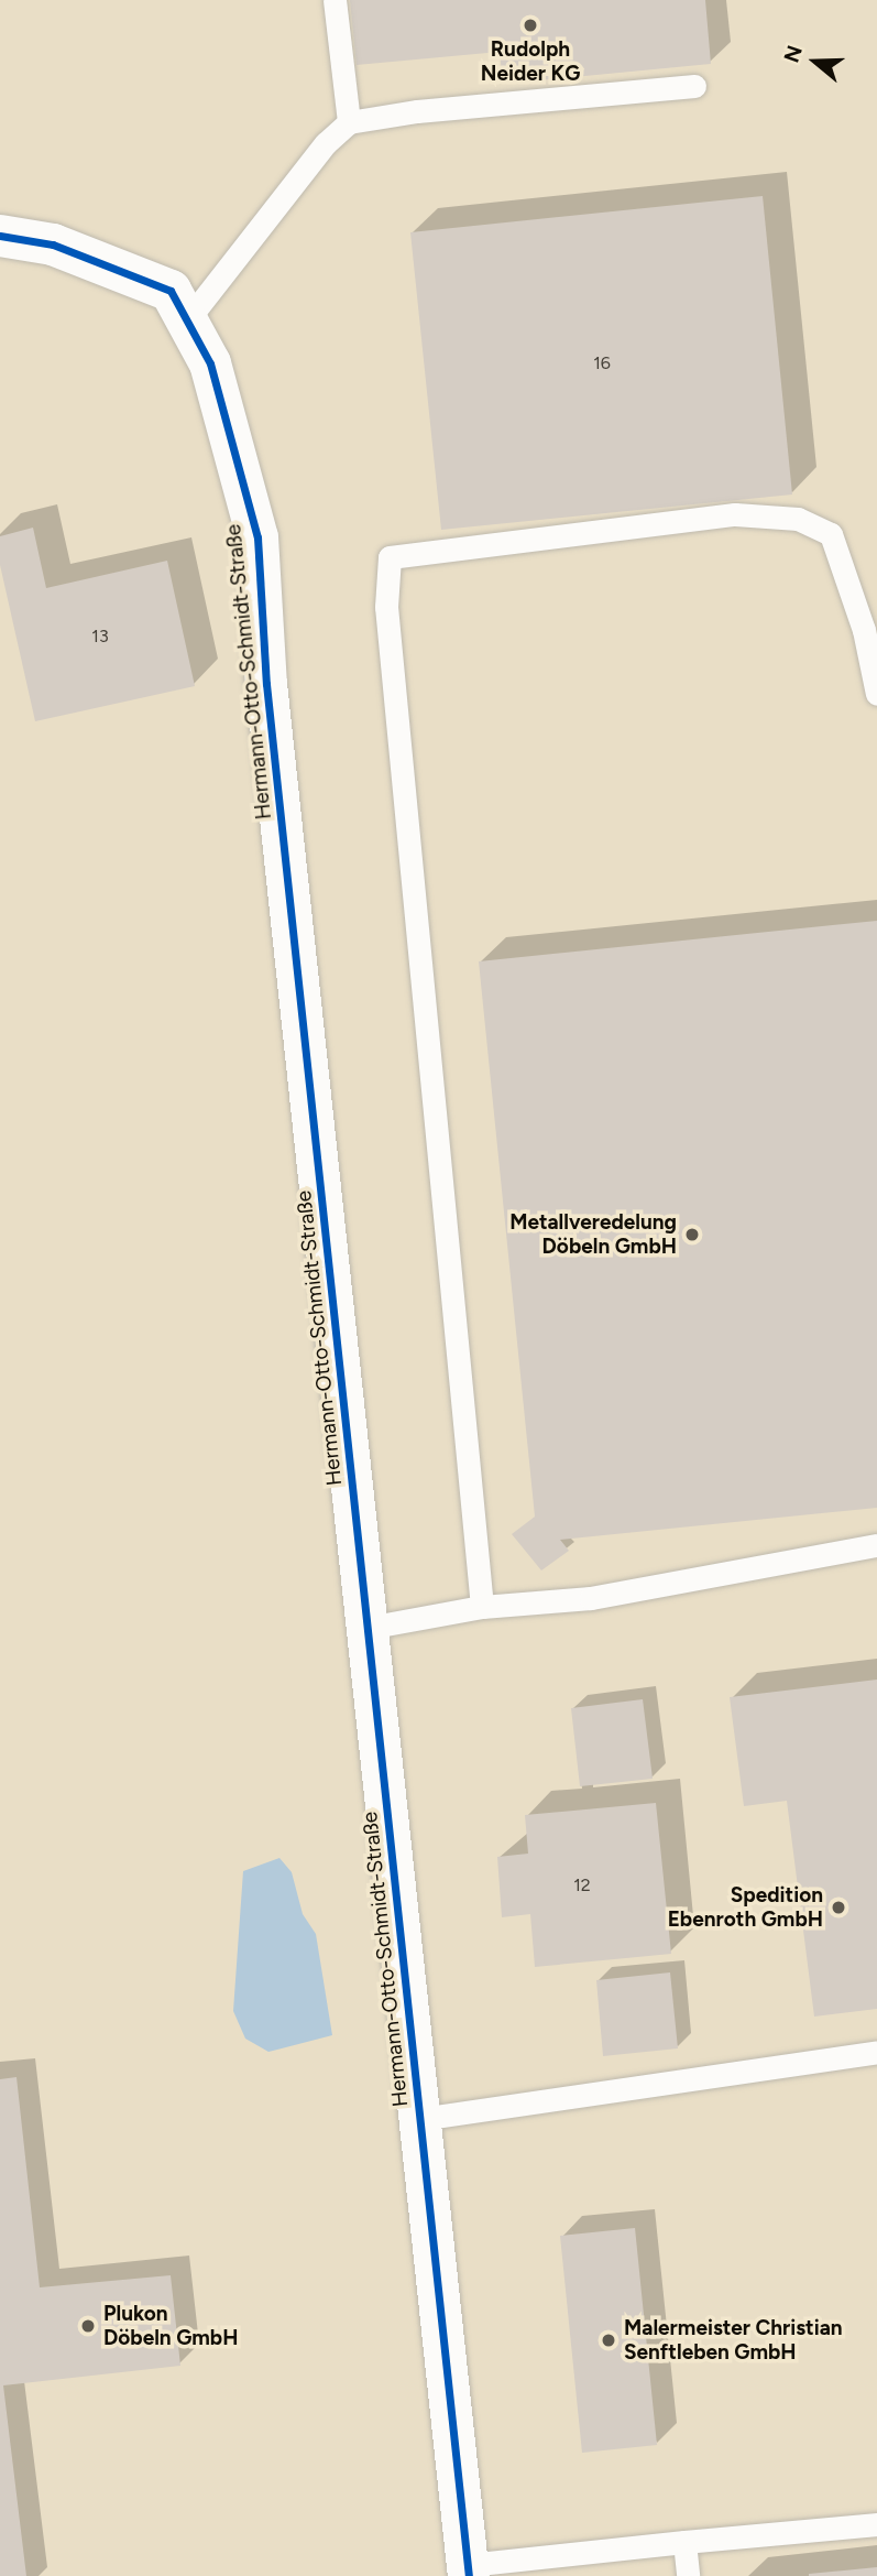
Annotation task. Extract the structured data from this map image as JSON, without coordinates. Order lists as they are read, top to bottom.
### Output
{
  "streets": {
    "street": ["Hermann-Otto-Schmidt-Straße"]
  },
  "places": [
    "Rudolph Neider KG",
    "Metallveredelung Döbeln GmbH",
    "Spedition Ebenroth GmbH",
    "Plukon Döbeln GmbH",
    "Malermeister Christian Senftleben GmbH"
  ],
  "house_numbers": ["16", "13", "12"],
  "north": "left"
}
